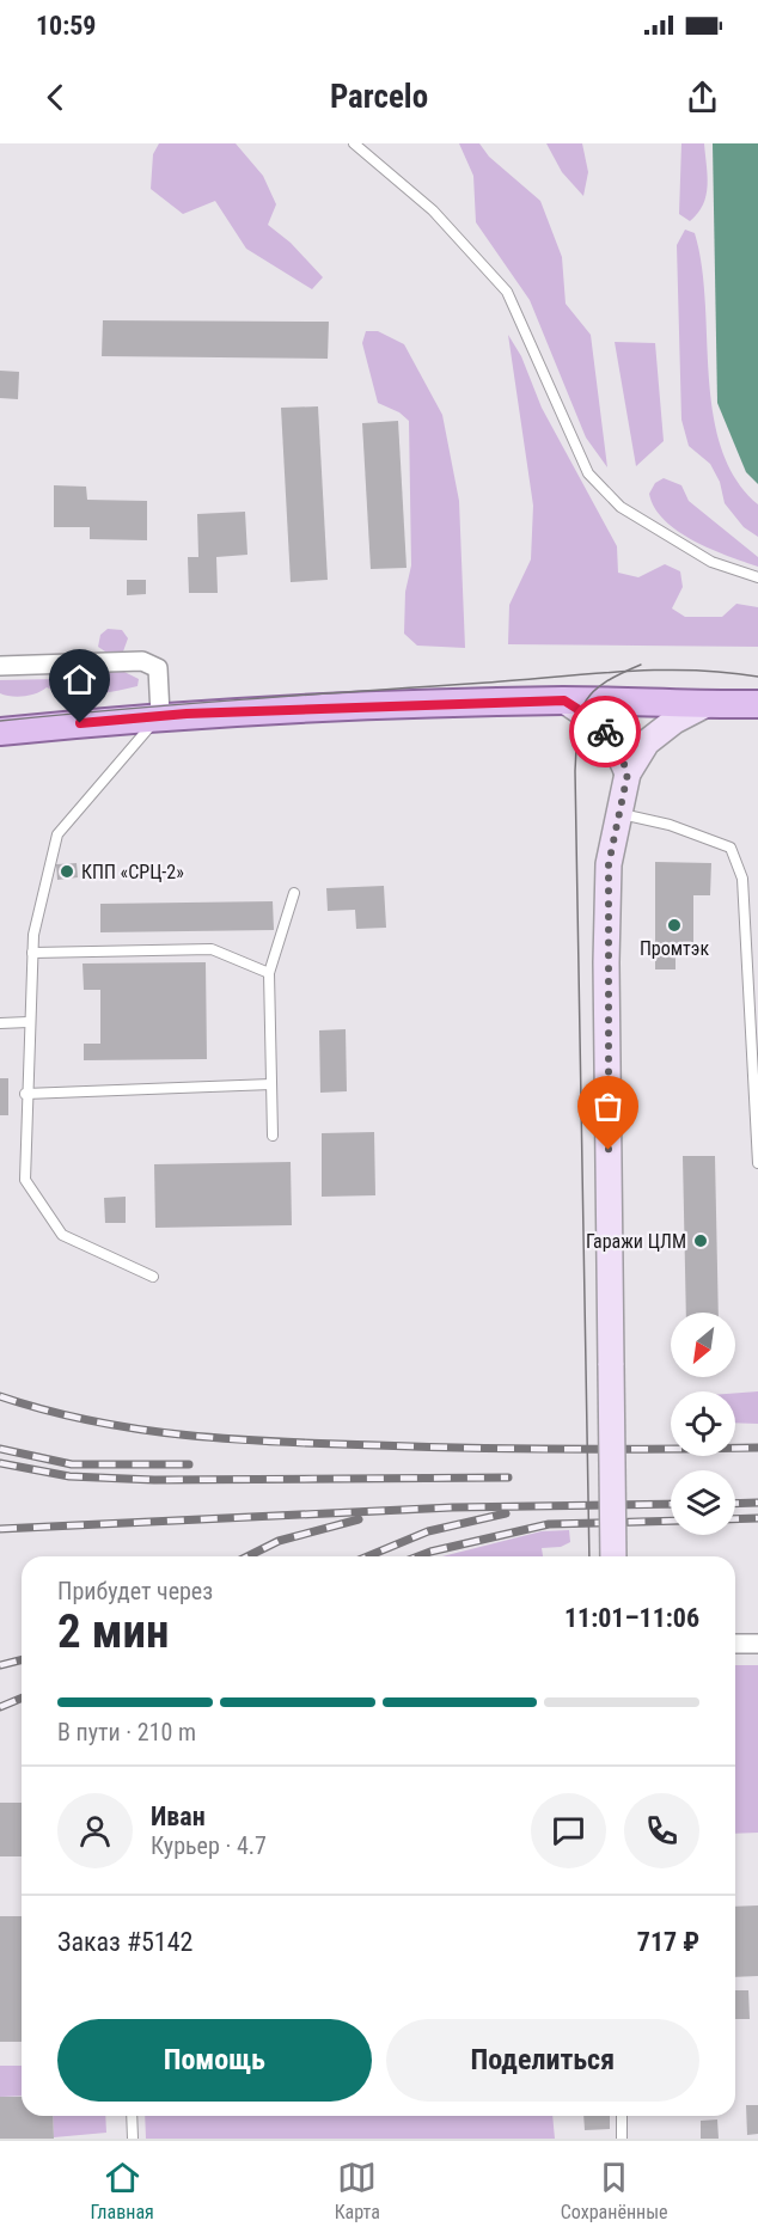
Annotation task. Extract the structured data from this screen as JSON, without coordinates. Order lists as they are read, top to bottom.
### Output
{
  "places": ["КПП «СРЦ-2»", "Промтэк", "Гаражи ЦЛМ"],
  "north": "bottom left",
  "page": {
    "status": "10:59",
    "header": "Parcelo",
    "heading": ["2 мин", "Прибудет через", "11:01–11:06"],
    "panel": [
      "Иван",
      "Курьер · 4.7",
      "Заказ #5142",
      "717 ₽"
    ],
    "bar": "В пути · 210 m",
    "buttons": ["Помощь", "Поделиться"],
    "tabs": ["Главная", "Карта", "Сохранённые"]
  }
}
